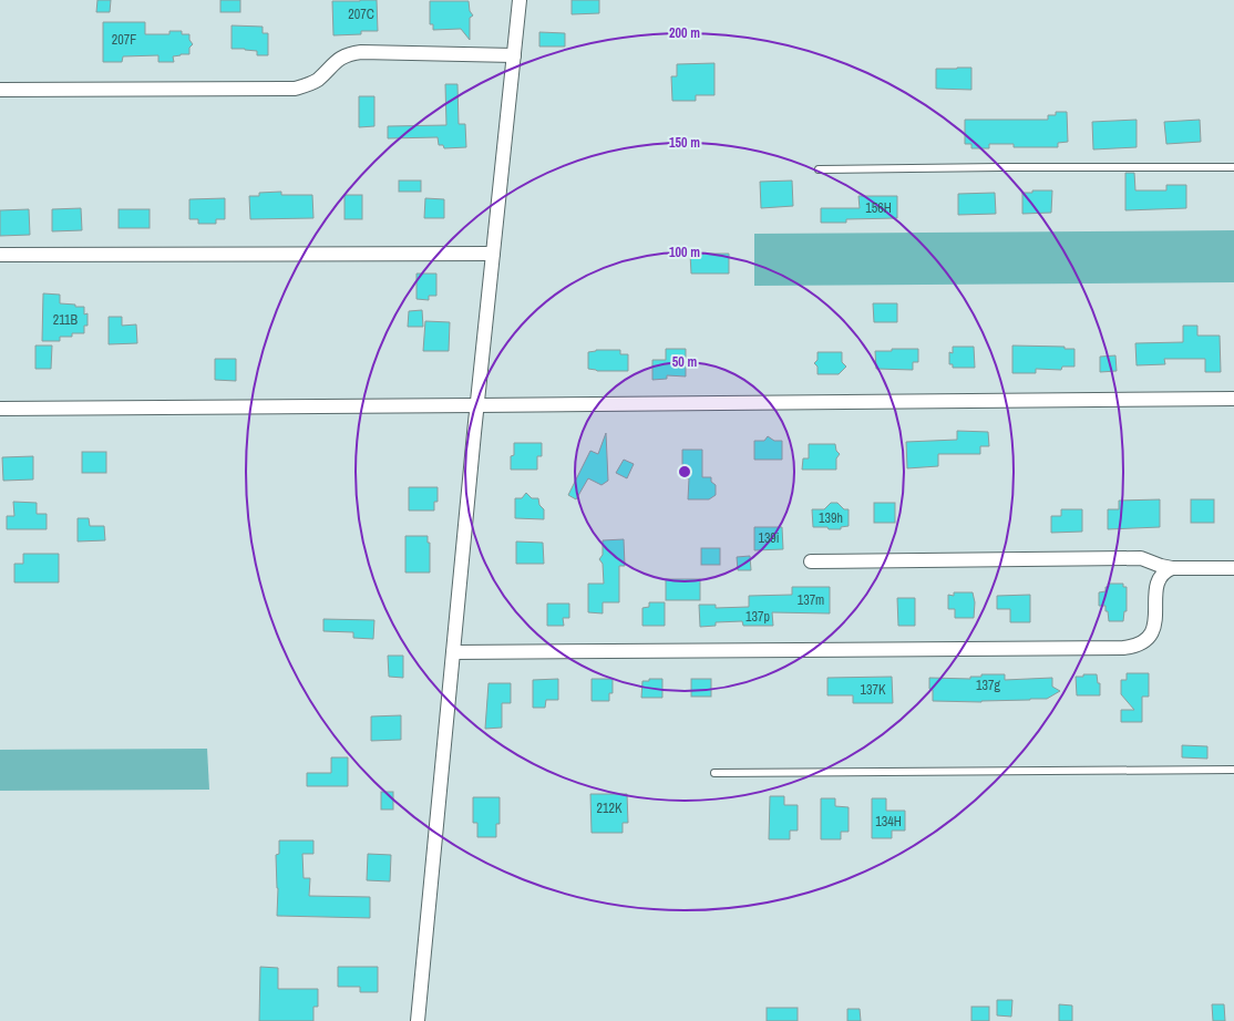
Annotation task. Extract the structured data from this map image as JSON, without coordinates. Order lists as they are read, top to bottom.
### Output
{
  "house_numbers": [
    "207C",
    "207F",
    "156H",
    "211B",
    "139h",
    "139i",
    "137m",
    "137p",
    "137g",
    "137K",
    "212K",
    "134H"
  ],
  "rings": [
    "200 m",
    "150 m",
    "100 m",
    "50 m"
  ]
}
